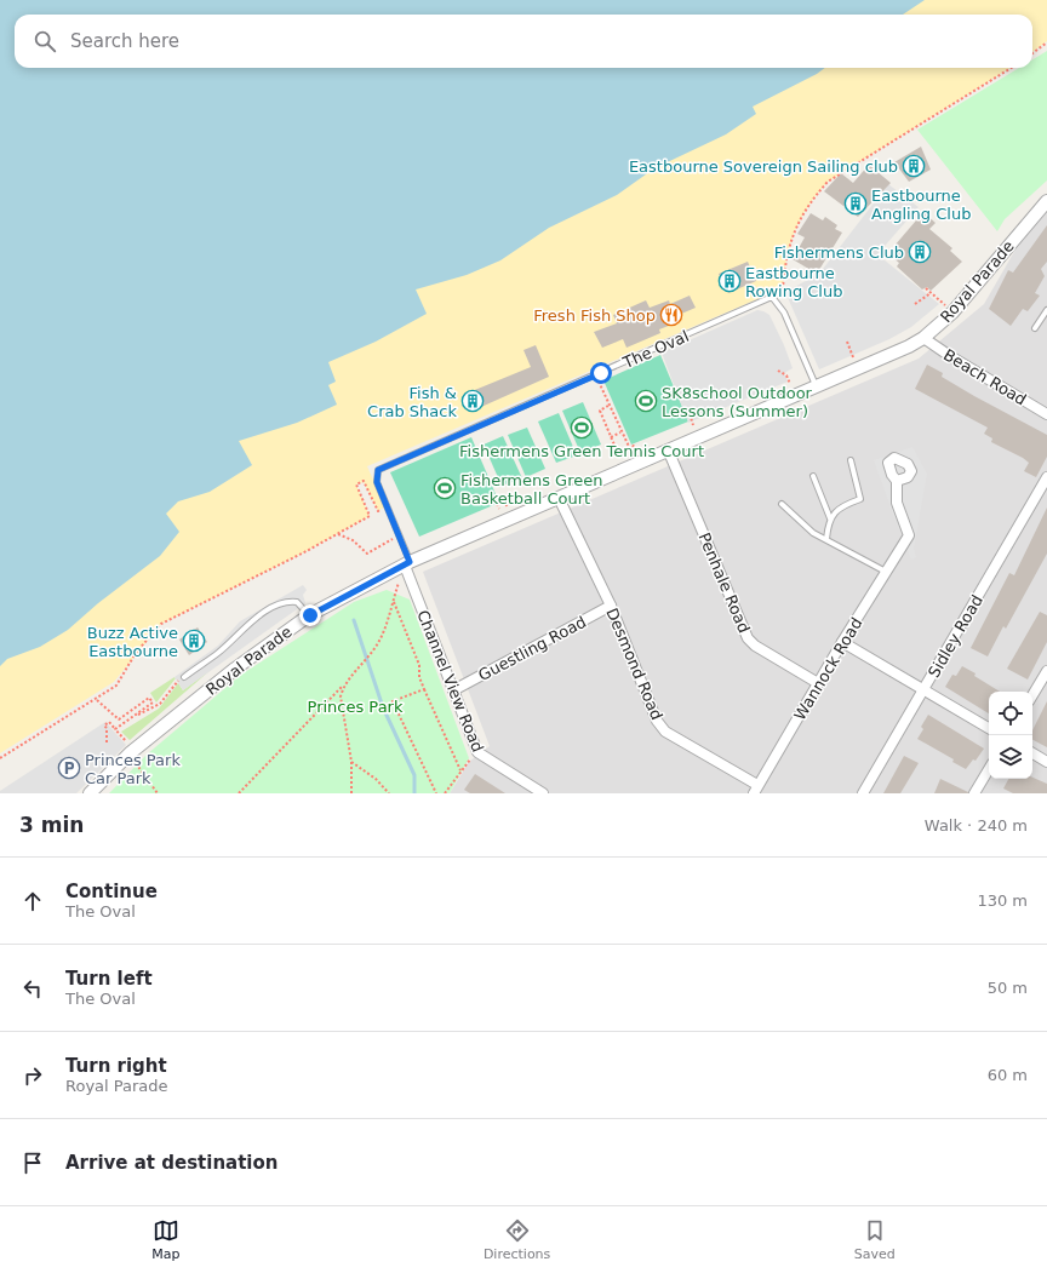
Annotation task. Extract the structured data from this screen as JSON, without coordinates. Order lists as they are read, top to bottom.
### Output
{
  "streets": {
    "street": [
      "Royal Parade",
      "Beach Road",
      "Penhale Road",
      "Sidley Road",
      "Guestling Road",
      "Desmond Road",
      "Wannock Road",
      "Channel View Road"
    ],
    "lane": ["The Oval"]
  },
  "crossings": [
    ["Royal Parade", "The Oval"],
    ["Royal Parade", "Beach Road"],
    ["Royal Parade", "Penhale Road"],
    ["Royal Parade", "Desmond Road"],
    ["Royal Parade", "Channel View Road"],
    ["The Oval", "Channel View Road"],
    ["Penhale Road", "Wannock Road"],
    ["Guestling Road", "Desmond Road"],
    ["Guestling Road", "Channel View Road"],
    ["Desmond Road", "Wannock Road"]
  ],
  "parks": ["Princes Park"],
  "places": {
    "building": [
      "Eastbourne Sovereign Sailing club",
      "Eastbourne Angling Club",
      "Fishermens Club",
      "Eastbourne Rowing Club",
      "Fish & Crab Shack",
      "Buzz Active Eastbourne"
    ],
    "restaurant": ["Fresh Fish Shop"],
    "sports": ["SK8school Outdoor Lessons (Summer)", "Fishermens Green Tennis Court", "Fishermens Green Basketball Court"],
    "parking": ["Princes Park Car Park"]
  },
  "page": {
    "search": "Search here",
    "heading": ["3 min", "Walk · 240 m"],
    "list": [
      ["Continue", "The Oval", "130 m"],
      ["Turn left", "The Oval", "50 m"],
      ["Turn right", "Royal Parade", "60 m"],
      "Arrive at destination"
    ],
    "nav": ["Map", "Directions", "Saved"]
  }
}
